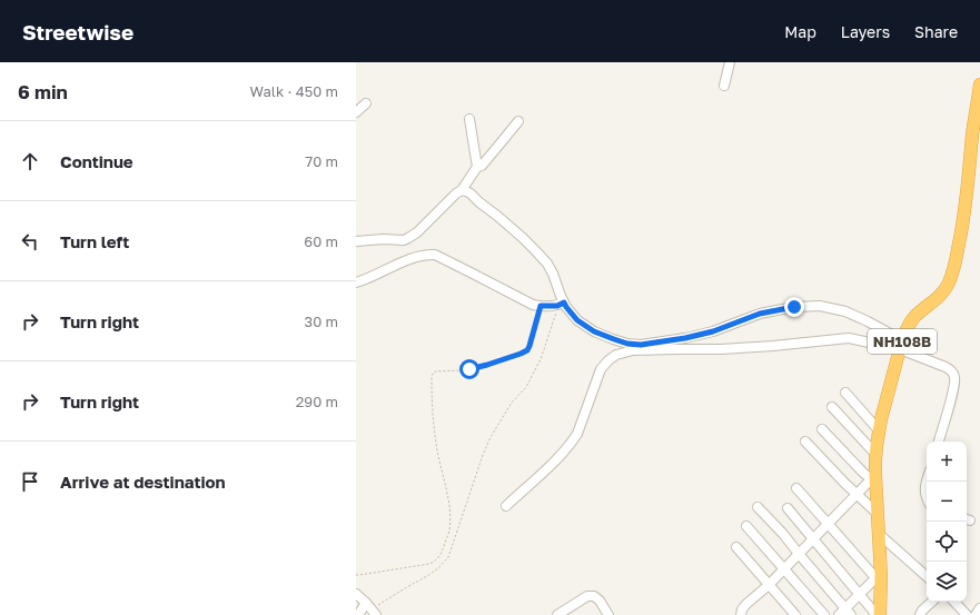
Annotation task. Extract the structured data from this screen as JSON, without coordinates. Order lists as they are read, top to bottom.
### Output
{
  "streets": {
    "highway": ["NH108B"]
  },
  "page": {
    "header": "Streetwise",
    "nav": ["Map", "Layers", "Share"],
    "heading": ["6 min", "Walk · 450 m"],
    "list": [
      ["Continue", "70 m"],
      ["Turn left", "60 m"],
      ["Turn right", "30 m"],
      ["Turn right", "290 m"],
      "Arrive at destination"
    ],
    "map_buttons": ["+", "−"]
  }
}
